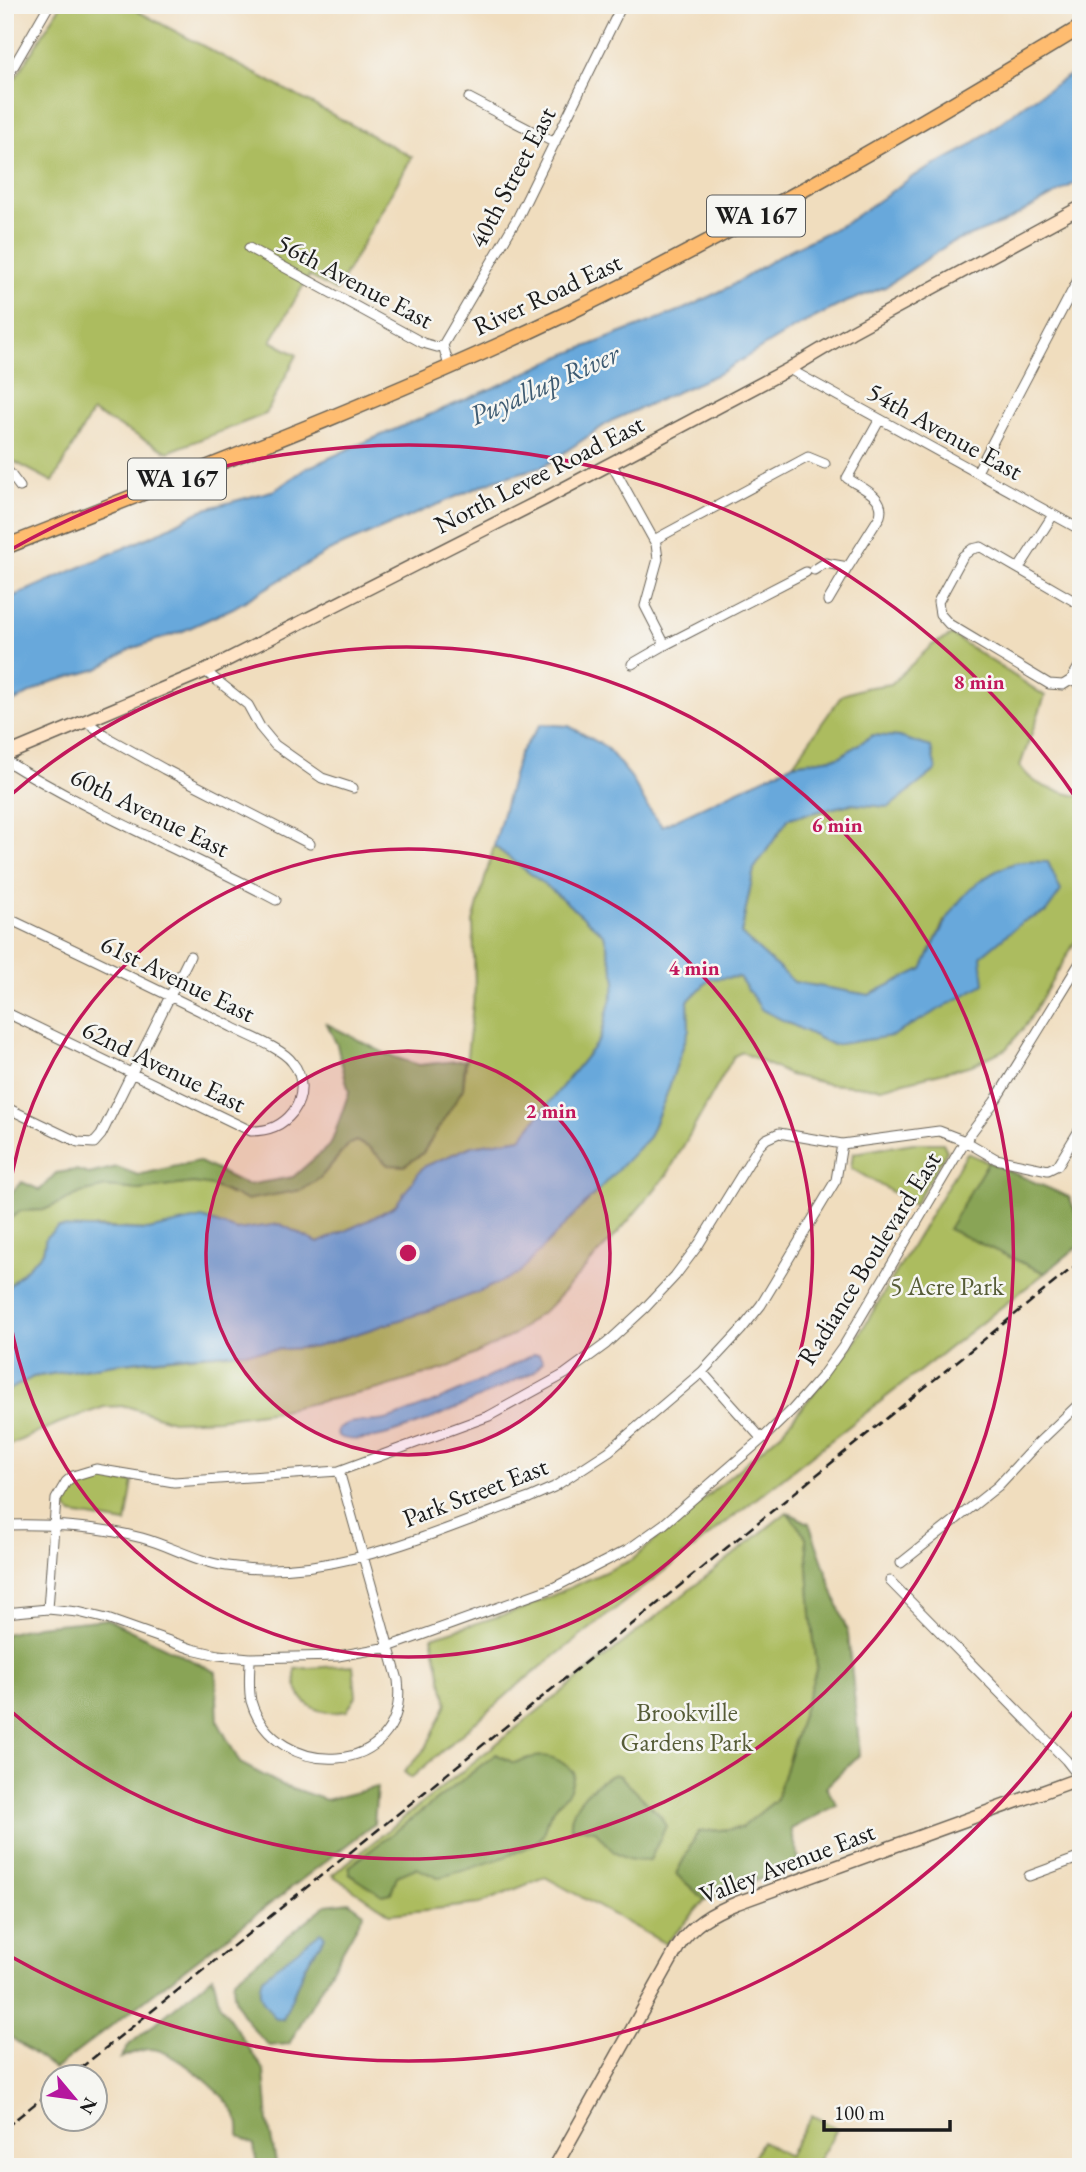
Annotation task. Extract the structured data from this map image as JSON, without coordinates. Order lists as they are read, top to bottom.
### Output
{
  "streets": {
    "main road": ["WA 167", "River Road East"],
    "street": [
      "40th Street East",
      "56th Avenue East",
      "54th Avenue East",
      "North Levee Road East",
      "60th Avenue East",
      "61st Avenue East",
      "62nd Avenue East",
      "Radiance Boulevard East",
      "Park Street East",
      "Valley Avenue East"
    ]
  },
  "crossings": [
    ["40th Street East", "56th Avenue East"],
    ["54th Avenue East", "North Levee Road East"],
    ["61st Avenue East", "62nd Avenue East"]
  ],
  "water": ["Puyallup River"],
  "parks": ["5 Acre Park", "Brookville Gardens Park"],
  "scale_bar": "100 m",
  "north": "bottom right",
  "rings": [
    "8 min",
    "6 min",
    "4 min",
    "2 min"
  ]
}
